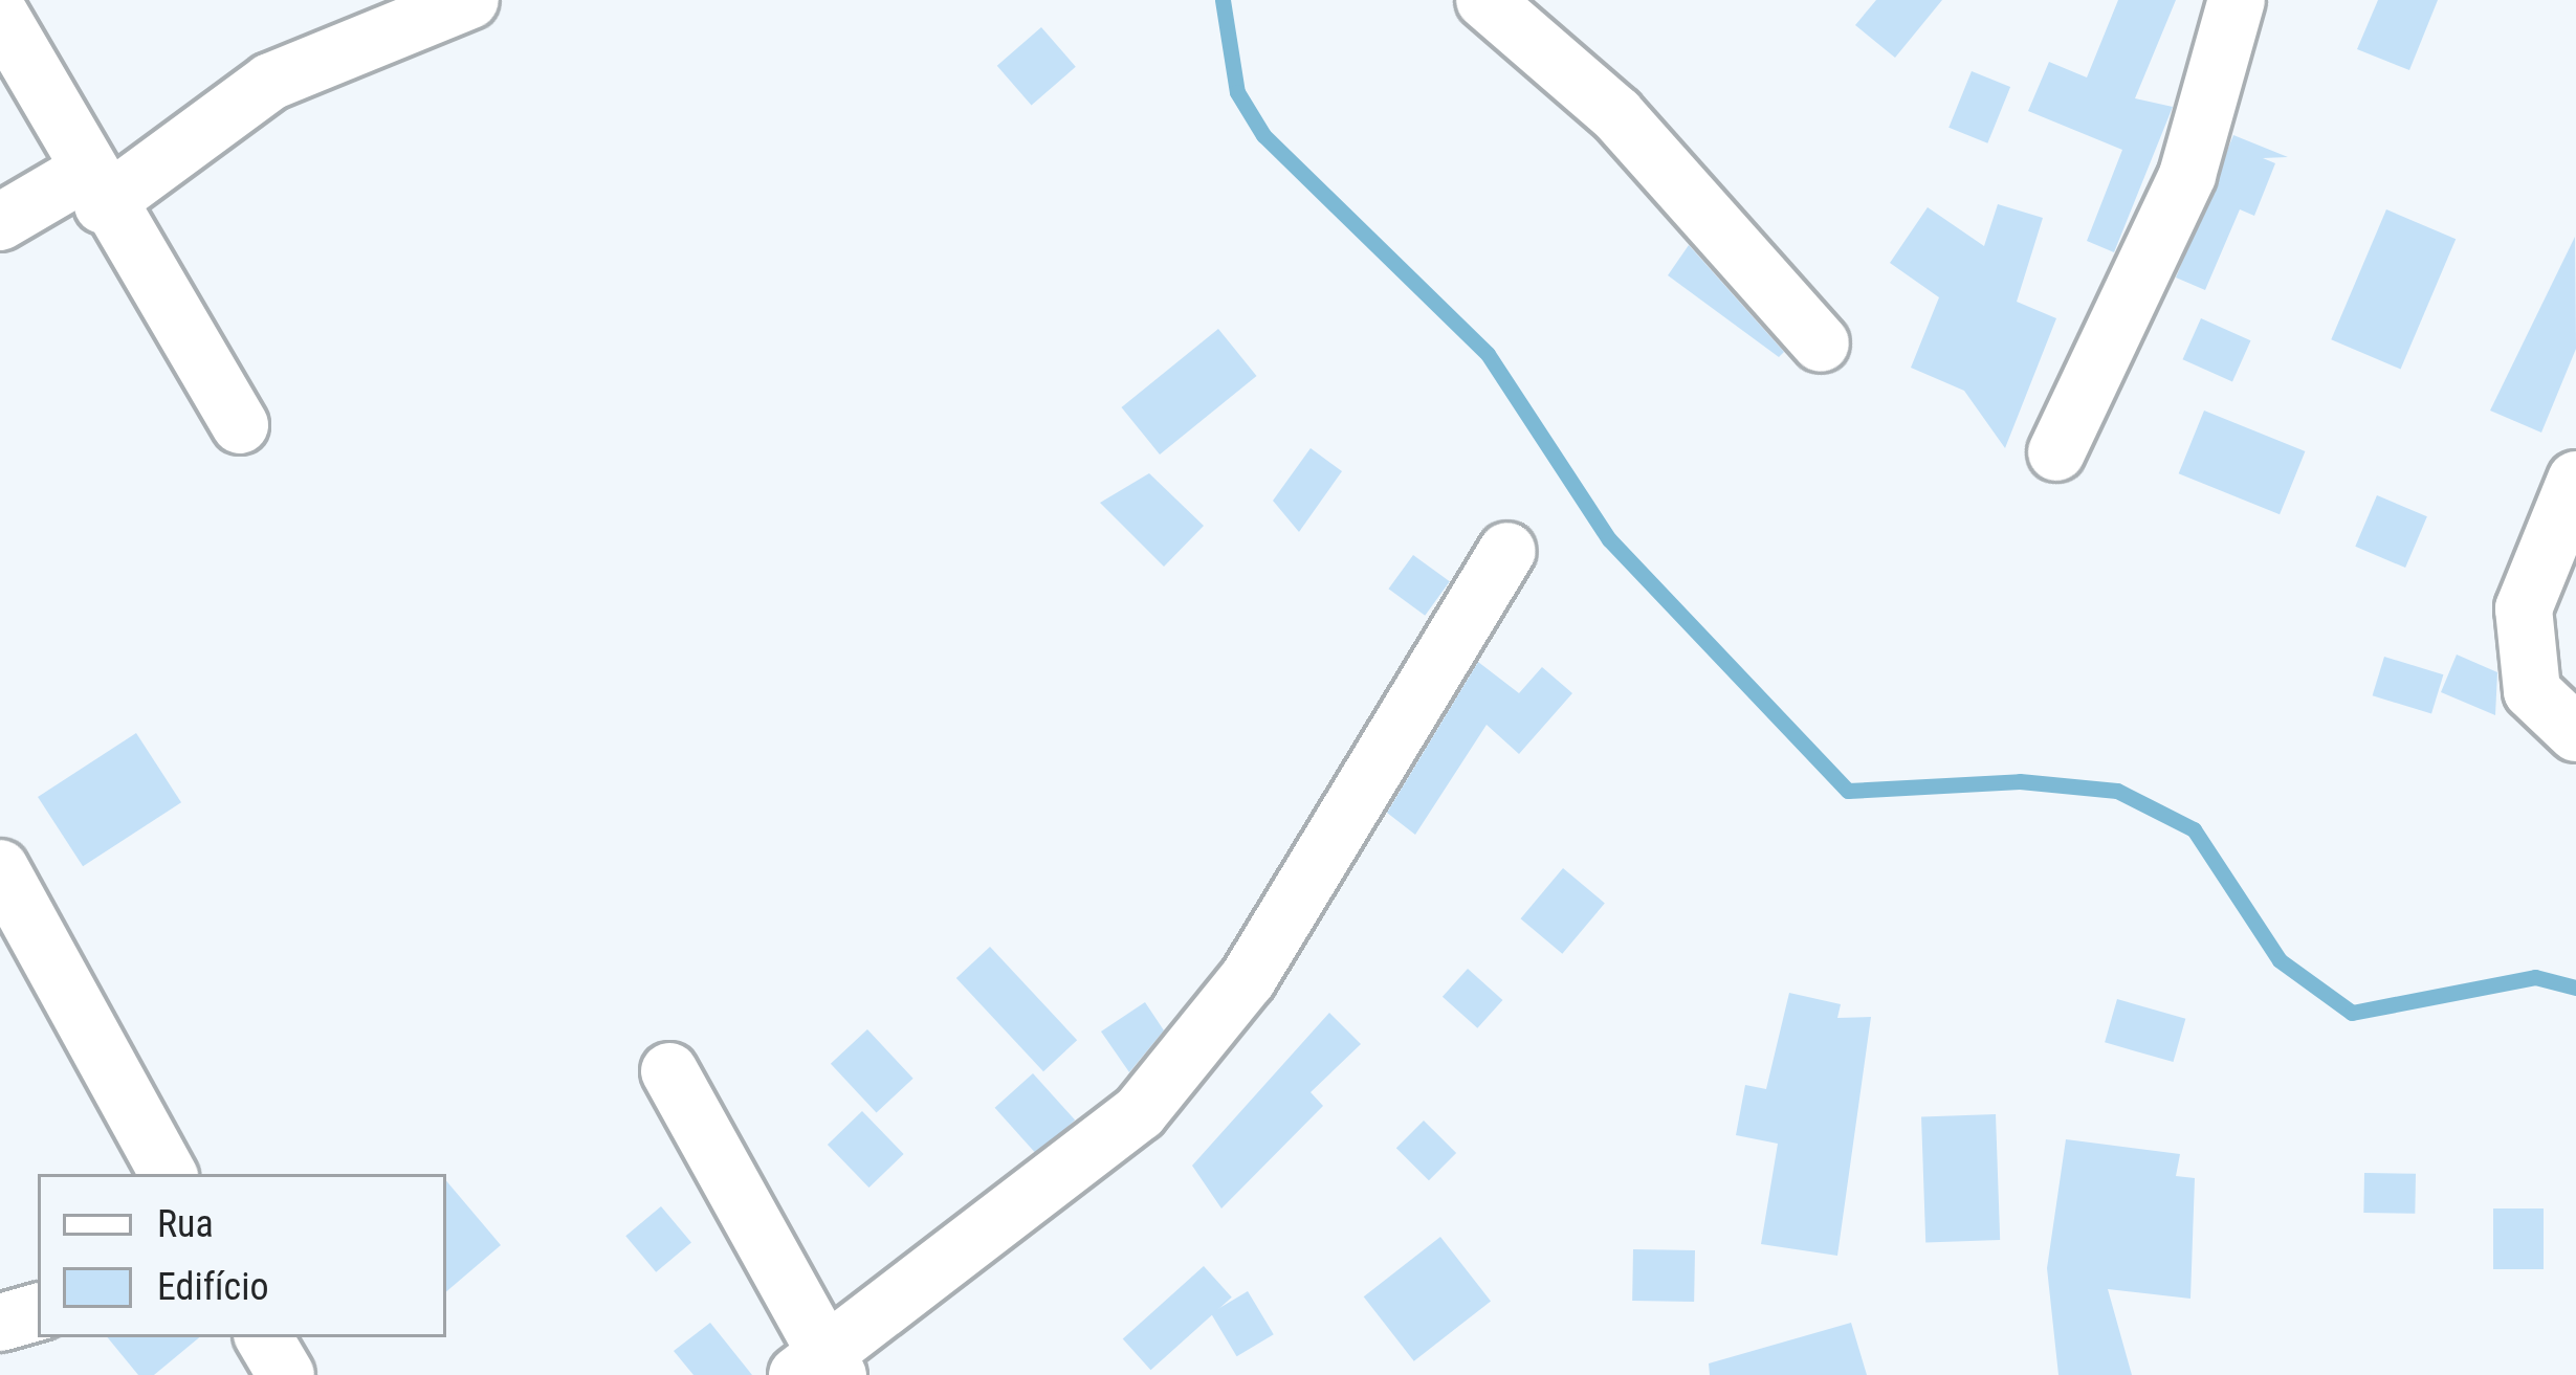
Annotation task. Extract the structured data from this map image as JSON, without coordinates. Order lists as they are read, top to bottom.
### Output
{
  "legend": ["Rua", "Edifício"]
}
